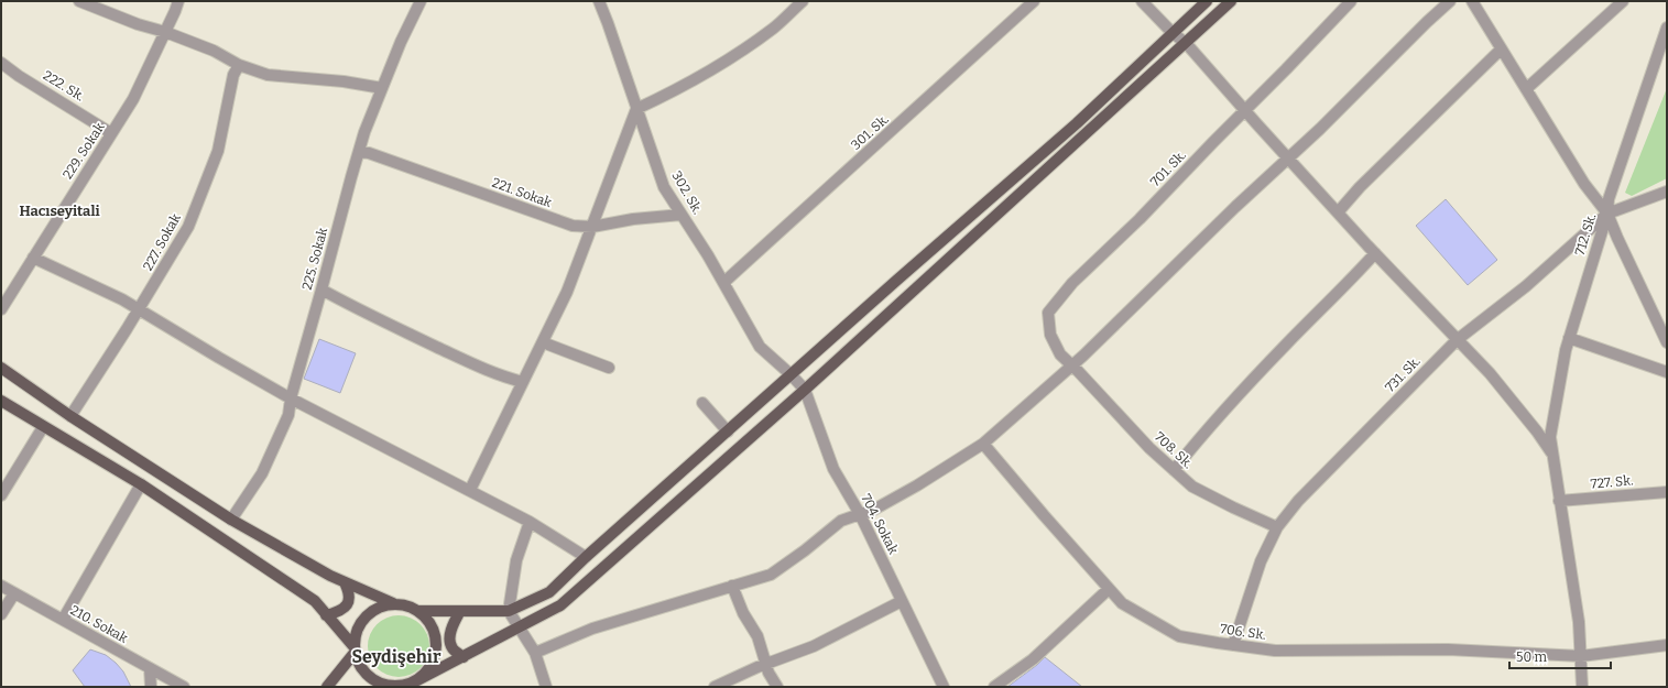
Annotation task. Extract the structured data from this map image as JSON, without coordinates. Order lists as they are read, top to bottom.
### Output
{
  "streets": {
    "street": [
      "222. Sk.",
      "301. Sk.",
      "229. Sokak",
      "701. Sk.",
      "221. Sokak",
      "302. Sk.",
      "712. Sk.",
      "227. Sokak",
      "225. Sokak",
      "731. Sk.",
      "708. Sk.",
      "727. Sk.",
      "704. Sokak",
      "210. Sokak",
      "706. Sk."
    ]
  },
  "crossings": [
    ["222. Sk.", "229. Sokak"],
    ["301. Sk.", "302. Sk."],
    ["701. Sk.", "708. Sk."],
    ["221. Sokak", "302. Sk."],
    ["221. Sokak", "225. Sokak"],
    ["302. Sk.", "704. Sokak"],
    ["712. Sk.", "731. Sk."],
    ["712. Sk.", "727. Sk."],
    ["712. Sk.", "706. Sk."],
    ["731. Sk.", "708. Sk."],
    ["731. Sk.", "706. Sk."]
  ],
  "districts": ["Hacıseyitali", "Seydişehir"],
  "scale_bar": "50 m"
}
